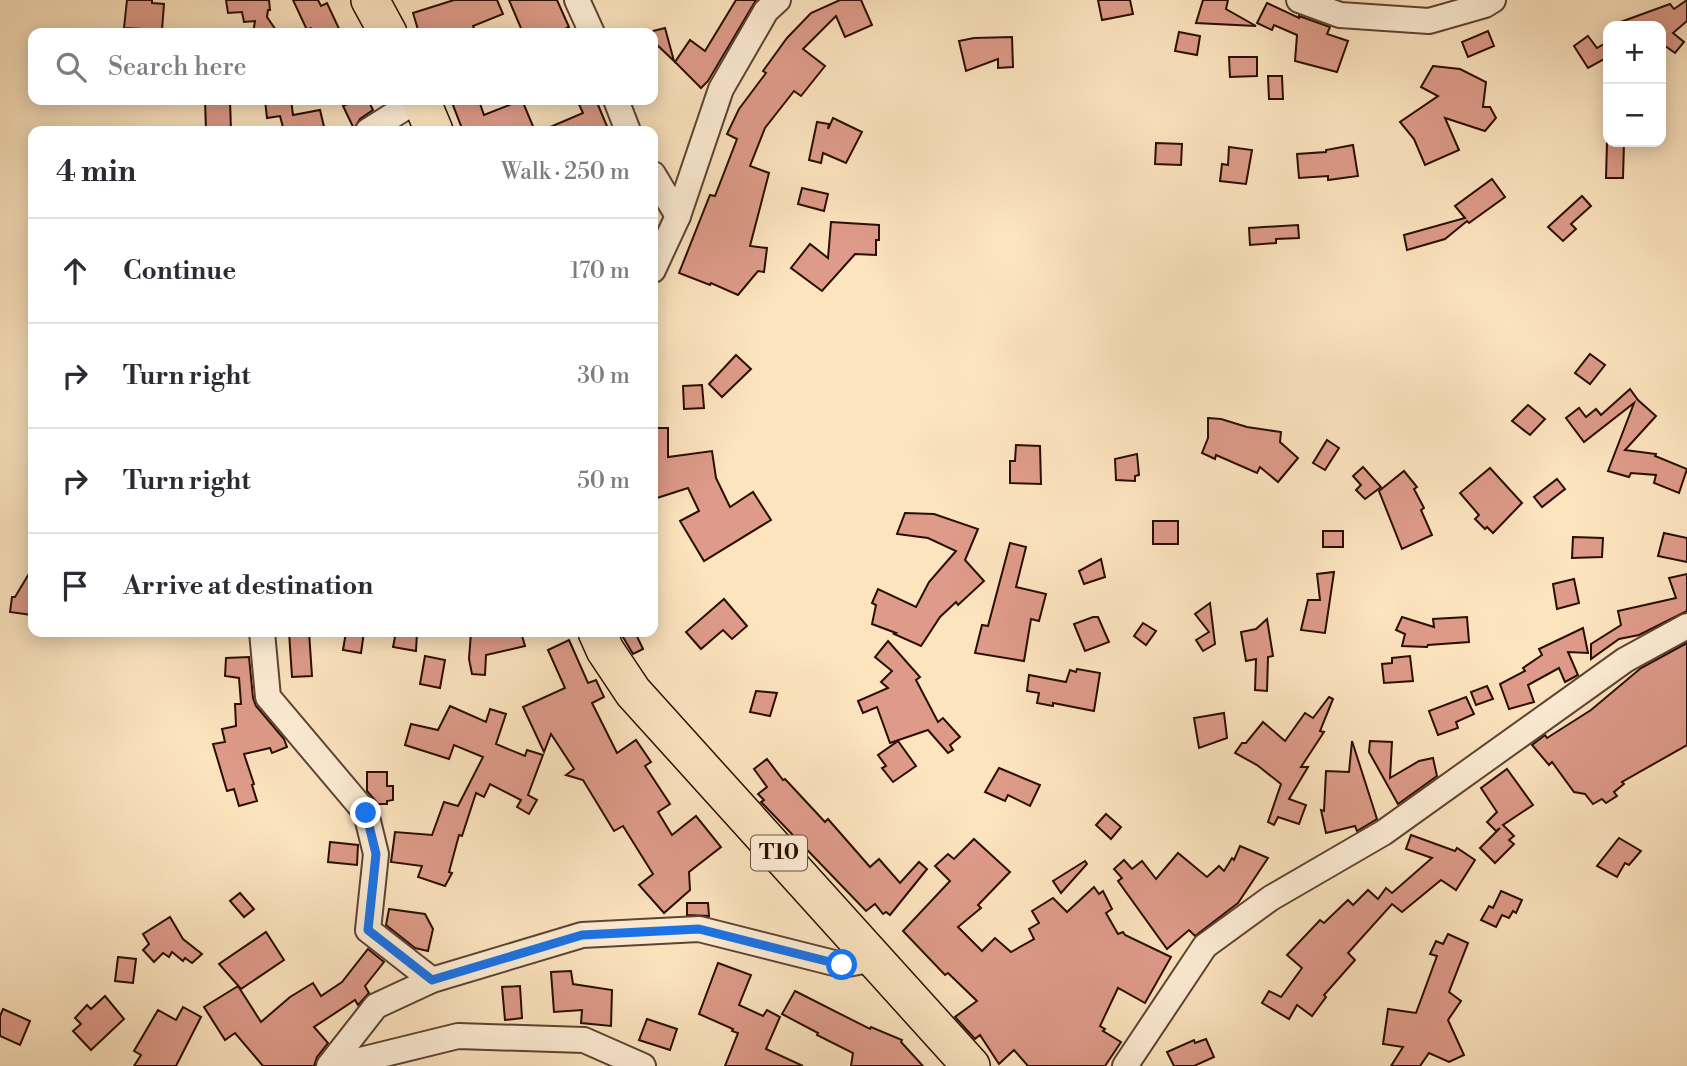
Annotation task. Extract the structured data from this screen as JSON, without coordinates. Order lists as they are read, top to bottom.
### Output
{
  "streets": {
    "highway": ["T10"]
  },
  "page": {
    "map_buttons": ["+", "−"],
    "search": "Search here",
    "heading": ["4 min", "Walk · 250 m"],
    "list": [
      ["Continue", "170 m"],
      ["Turn right", "30 m"],
      ["Turn right", "50 m"],
      "Arrive at destination"
    ]
  }
}
